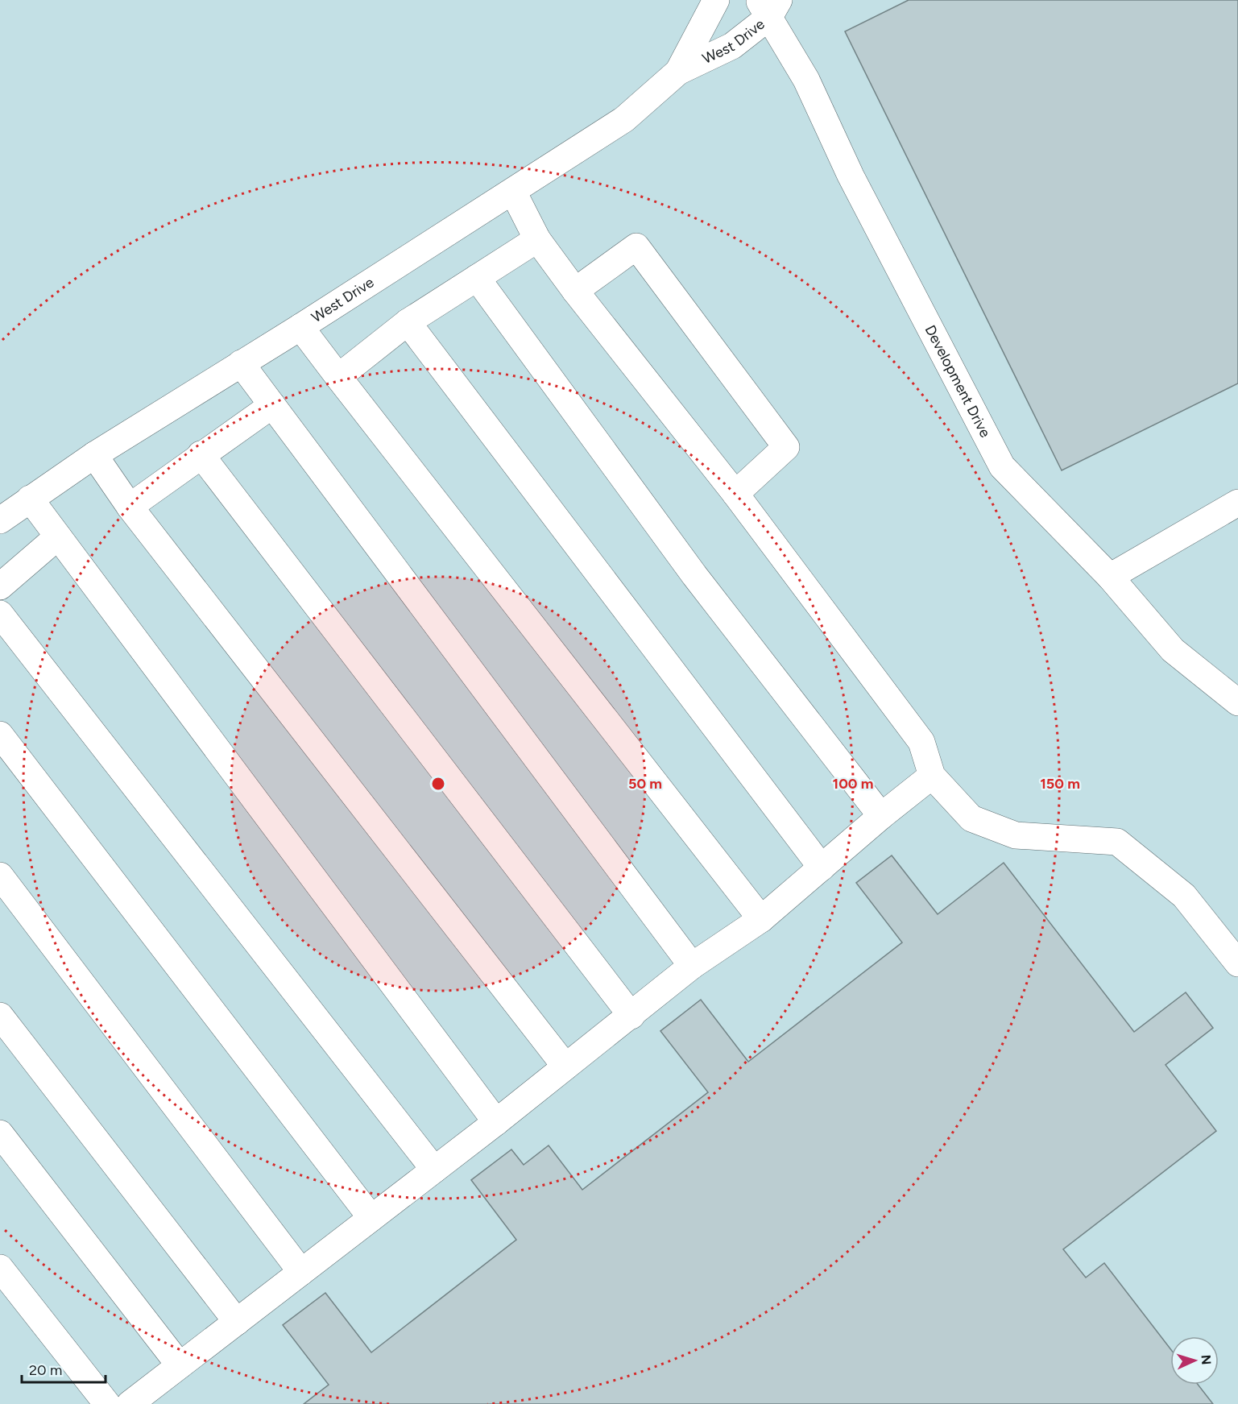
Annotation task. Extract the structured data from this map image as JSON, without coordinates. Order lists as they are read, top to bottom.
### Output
{
  "streets": {
    "street": ["West Drive", "Development Drive"]
  },
  "crossings": [
    ["West Drive", "Development Drive"]
  ],
  "scale_bar": "20 m",
  "north": "right",
  "rings": ["50 m", "100 m", "150 m"]
}
